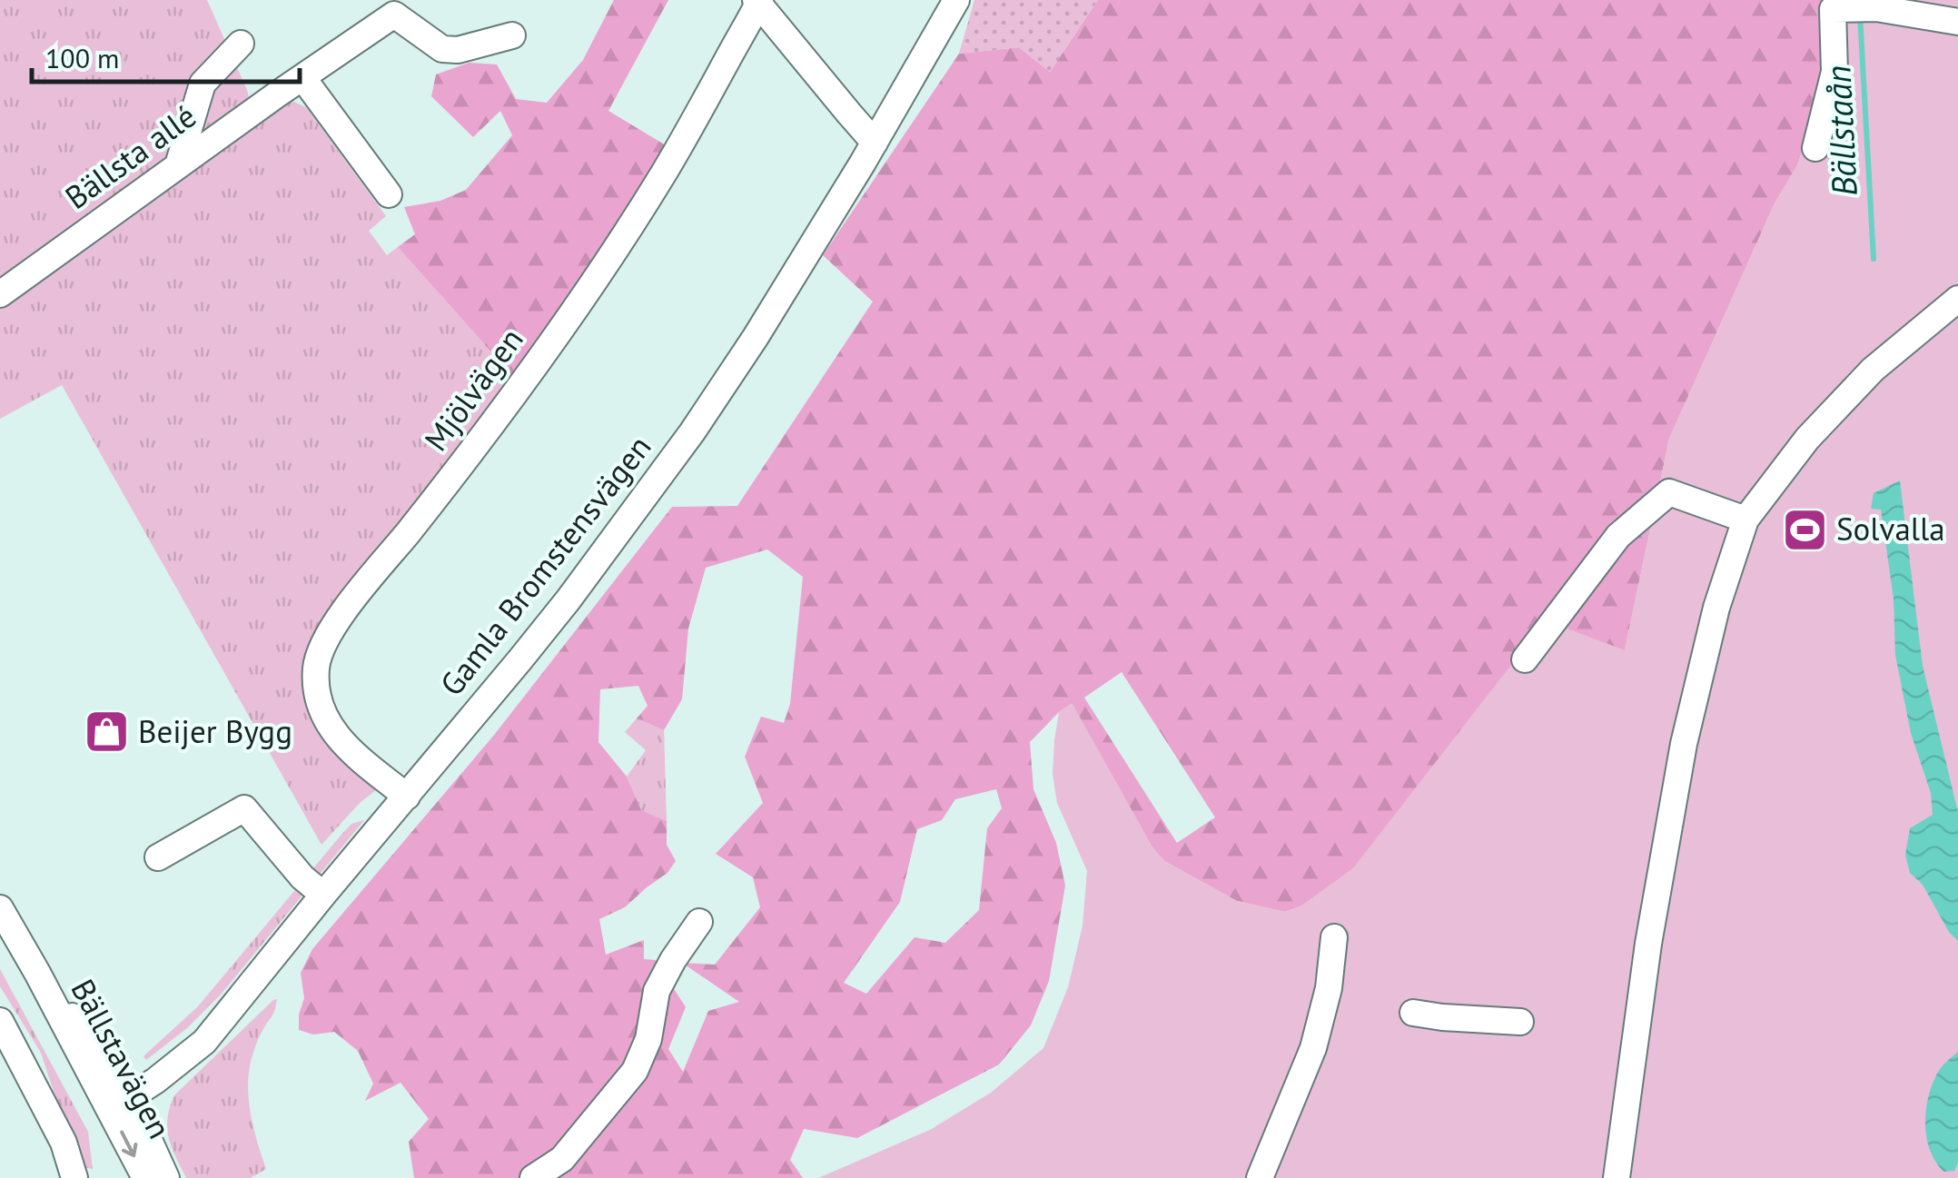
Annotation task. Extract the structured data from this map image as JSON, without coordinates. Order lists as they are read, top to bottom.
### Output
{
  "streets": {
    "street": [
      "Bällsta allé",
      "Mjölvägen",
      "Gamla Bromstensvägen",
      "Bällstavägen"
    ]
  },
  "crossings": [
    ["Mjölvägen", "Gamla Bromstensvägen"],
    ["Gamla Bromstensvägen", "Bällstavägen"]
  ],
  "water": ["Bällstaån"],
  "places": {
    "sports": ["Solvalla"],
    "shop": ["Beijer Bygg"]
  },
  "scale_bar": "100 m"
}
